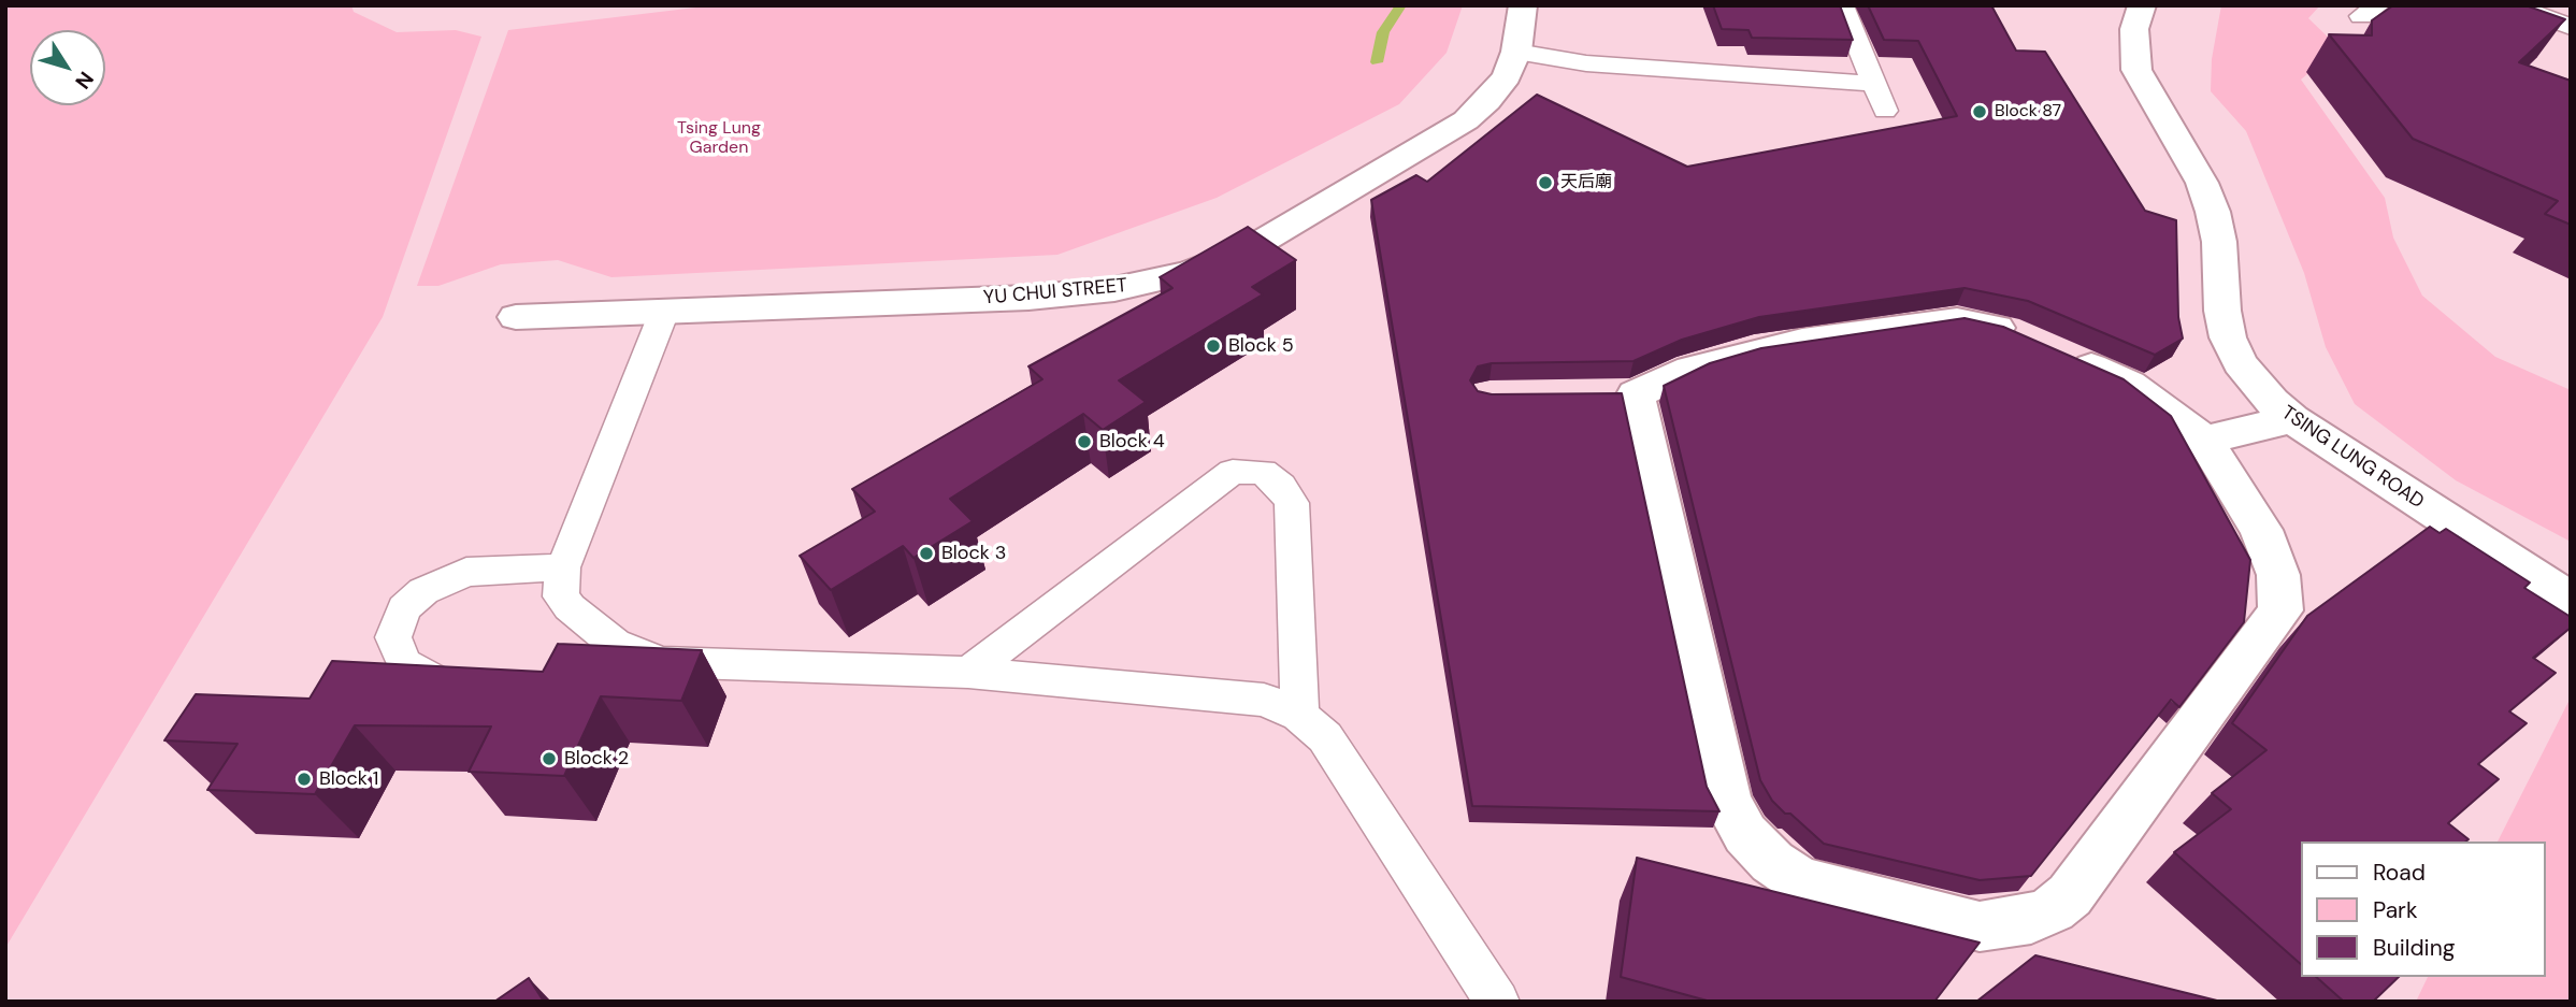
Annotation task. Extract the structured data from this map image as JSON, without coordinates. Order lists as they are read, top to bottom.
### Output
{
  "streets": {
    "street": ["YU CHUI STREET", "TSING LUNG ROAD"]
  },
  "parks": ["Tsing Lung Garden"],
  "places": [
    "Block 87",
    "天后廟",
    "Block 5",
    "Block 4",
    "Block 3",
    "Block 2",
    "Block 1"
  ],
  "legend": ["Road", "Park", "Building"],
  "north": "bottom right"
}
